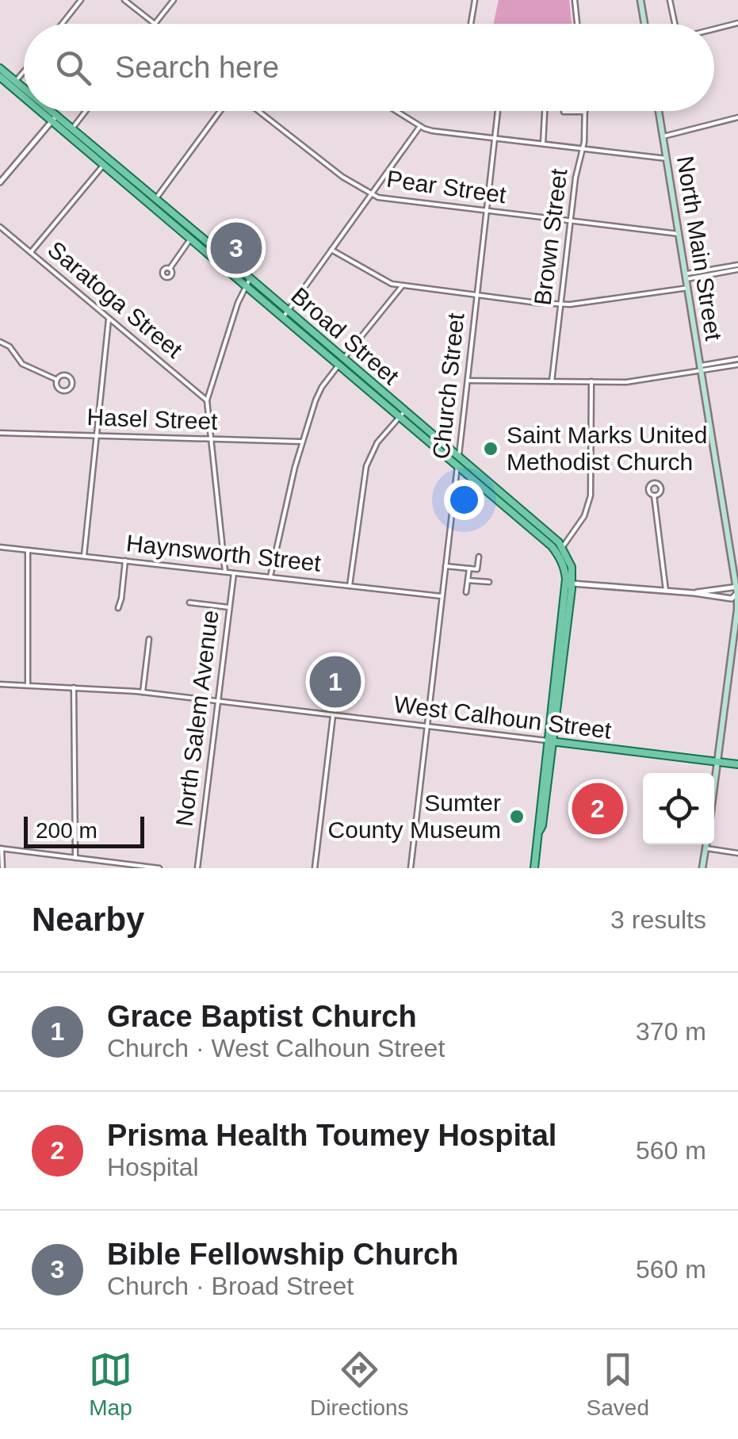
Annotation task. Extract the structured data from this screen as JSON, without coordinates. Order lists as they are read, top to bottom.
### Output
{
  "streets": {
    "main road": ["North Main Street", "Broad Street", "West Calhoun Street"],
    "street": [
      "Pear Street",
      "Brown Street",
      "Saratoga Street",
      "Church Street",
      "Hasel Street",
      "Haynsworth Street",
      "North Salem Avenue"
    ]
  },
  "crossings": [
    ["Pear Street", "Brown Street"],
    ["Pear Street", "North Main Street"],
    ["Pear Street", "Church Street"],
    ["North Main Street", "West Calhoun Street"],
    ["Broad Street", "Church Street"],
    ["Church Street", "Haynsworth Street"],
    ["Church Street", "West Calhoun Street"],
    ["Haynsworth Street", "North Salem Avenue"],
    ["West Calhoun Street", "North Salem Avenue"]
  ],
  "places": ["Saint Marks United Methodist Church", "Sumter County Museum"],
  "scale_bar": "200 m",
  "page": {
    "search": "Search here",
    "pins": ["3", "1", "2"],
    "scale": "200 m",
    "heading": ["Nearby", "3 results"],
    "list": [
      {
        "mark": "1",
        "name": "Grace Baptist Church",
        "note": "Church · West Calhoun Street",
        "value": "370 m"
      },
      {
        "mark": "2",
        "name": "Prisma Health Toumey Hospital",
        "note": "Hospital",
        "value": "560 m"
      },
      {
        "mark": "3",
        "name": "Bible Fellowship Church",
        "note": "Church · Broad Street",
        "value": "560 m"
      }
    ],
    "nav": ["Map", "Directions", "Saved"]
  }
}
